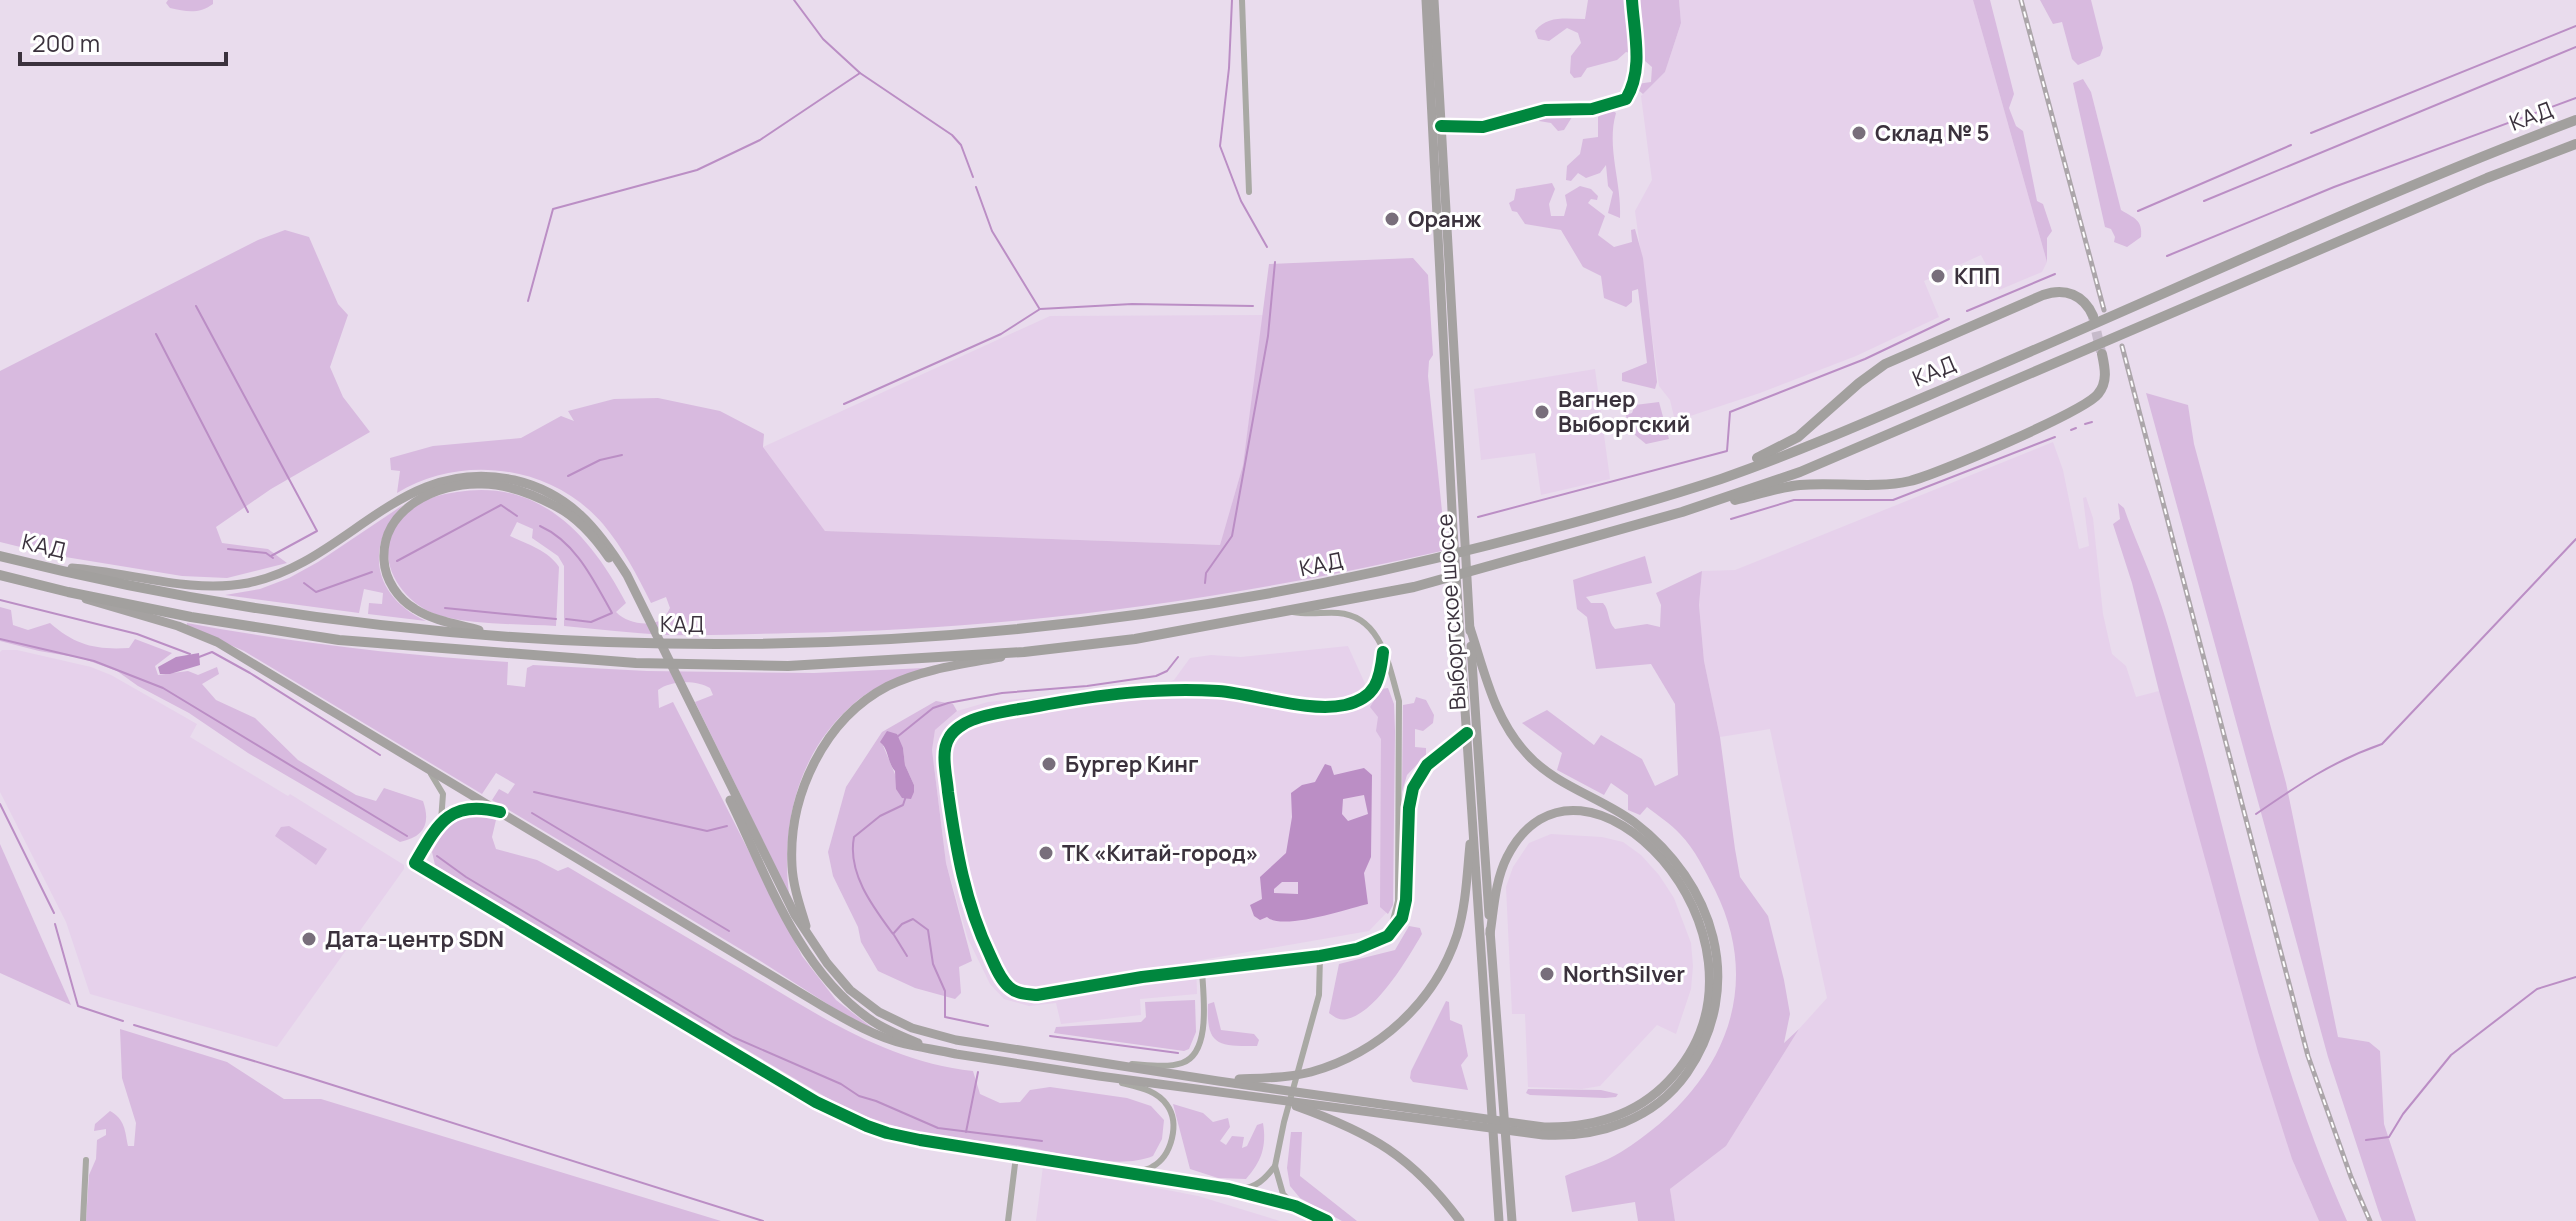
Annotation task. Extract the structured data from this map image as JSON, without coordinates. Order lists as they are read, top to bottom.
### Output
{
  "streets": {
    "highway": ["КАД"],
    "main road": ["Выборгское шоссе"]
  },
  "places": [
    "Склад № 5",
    "Оранж",
    "КПП",
    "Вагнер Выборгский",
    "Бургер Кинг",
    "ТК «Китай-город»",
    "Дата-центр SDN",
    "NorthSilver"
  ],
  "scale_bar": "200 m"
}
